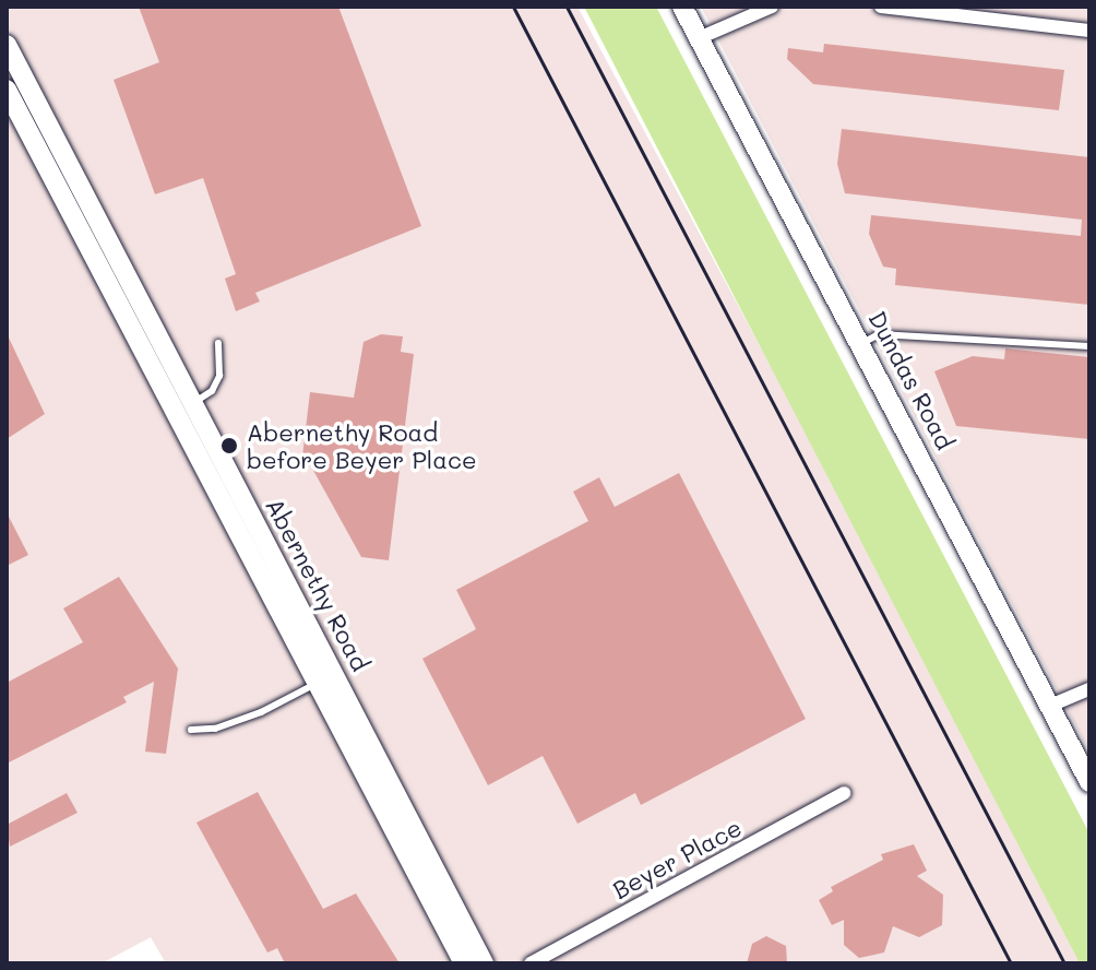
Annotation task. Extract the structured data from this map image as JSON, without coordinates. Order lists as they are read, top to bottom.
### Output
{
  "streets": {
    "main road": ["Dundas Road", "Abernethy Road"],
    "street": ["Beyer Place"]
  },
  "places": ["Abernethy Road before Beyer Place"]
}
